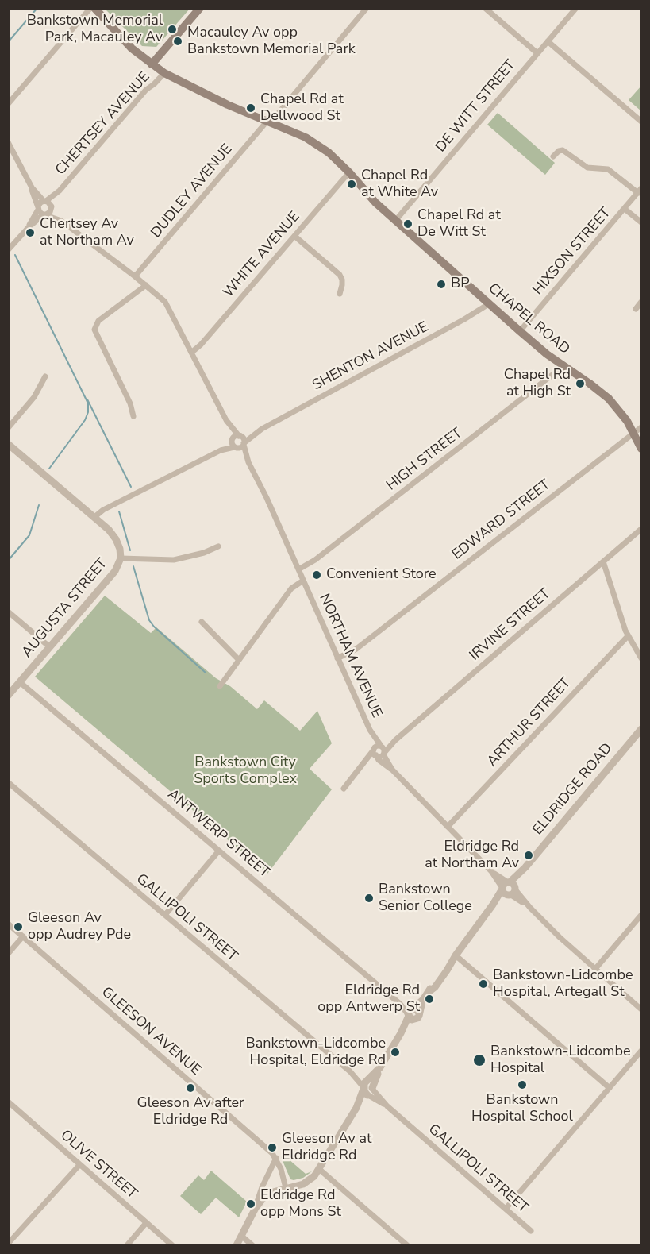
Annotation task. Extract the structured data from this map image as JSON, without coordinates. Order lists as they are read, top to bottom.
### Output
{
  "streets": {
    "main road": ["CHAPEL ROAD"],
    "street": [
      "DE WITT STREET",
      "CHERTSEY AVENUE",
      "DUDLEY AVENUE",
      "HIXSON STREET",
      "WHITE AVENUE",
      "SHENTON AVENUE",
      "HIGH STREET",
      "EDWARD STREET",
      "AUGUSTA STREET",
      "IRVINE STREET",
      "NORTHAM AVENUE",
      "ARTHUR STREET",
      "ELDRIDGE ROAD",
      "ANTWERP STREET",
      "GALLIPOLI STREET",
      "GLEESON AVENUE",
      "OLIVE STREET"
    ]
  },
  "crossings": [
    ["DE WITT STREET", "CHAPEL ROAD"],
    ["CHERTSEY AVENUE", "CHAPEL ROAD"],
    ["DUDLEY AVENUE", "CHAPEL ROAD"],
    ["HIXSON STREET", "CHAPEL ROAD"],
    ["WHITE AVENUE", "CHAPEL ROAD"],
    ["CHAPEL ROAD", "SHENTON AVENUE"],
    ["CHAPEL ROAD", "HIGH STREET"],
    ["CHAPEL ROAD", "EDWARD STREET"],
    ["SHENTON AVENUE", "NORTHAM AVENUE"],
    ["HIGH STREET", "NORTHAM AVENUE"],
    ["EDWARD STREET", "NORTHAM AVENUE"],
    ["AUGUSTA STREET", "ANTWERP STREET"],
    ["IRVINE STREET", "NORTHAM AVENUE"],
    ["ELDRIDGE ROAD", "ANTWERP STREET"],
    ["ELDRIDGE ROAD", "GALLIPOLI STREET"]
  ],
  "parks": ["Bankstown City Sports Complex"],
  "places": [
    "Bankstown Memorial Park, Macauley Av",
    "Macauley Av opp Bankstown Memorial Park",
    "Chapel Rd at Dellwood St",
    "Chapel Rd at White Av",
    "Chapel Rd at De Witt St",
    "Chertsey Av at Northam Av",
    "BP",
    "Chapel Rd at High St",
    "Convenient Store",
    "Eldridge Rd at Northam Av",
    "Bankstown Senior College",
    "Gleeson Av opp Audrey Pde",
    "Bankstown-Lidcombe Hospital, Artegall St",
    "Eldridge Rd opp Antwerp St",
    "Bankstown-Lidcombe Hospital, Eldridge Rd",
    "Bankstown-Lidcombe Hospital",
    "Bankstown Hospital School",
    "Gleeson Av after Eldridge Rd",
    "Gleeson Av at Eldridge Rd",
    "Eldridge Rd opp Mons St"
  ]
}
